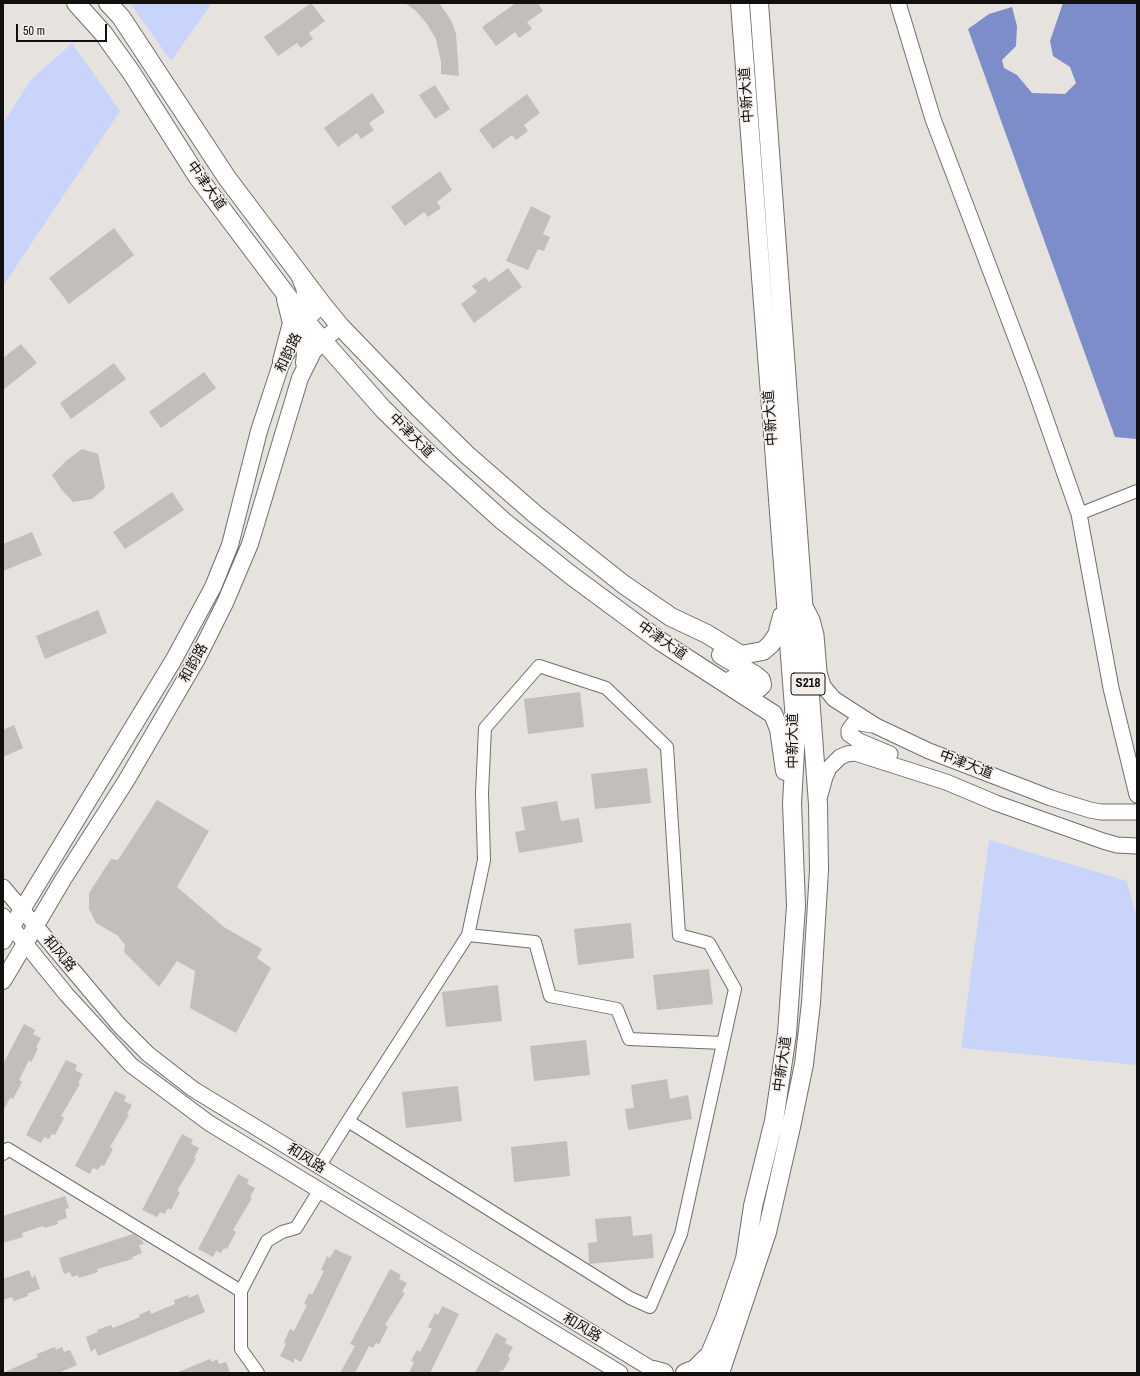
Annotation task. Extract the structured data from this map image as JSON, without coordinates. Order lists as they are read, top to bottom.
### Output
{
  "streets": {
    "main road": [
      "中新大道",
      "中津大道",
      "和韵路",
      "S218"
    ],
    "street": ["和风路"]
  },
  "crossings": [
    ["中新大道", "中津大道"],
    ["中津大道", "和韵路"],
    ["和韵路", "和风路"]
  ],
  "scale_bar": "50 m"
}
